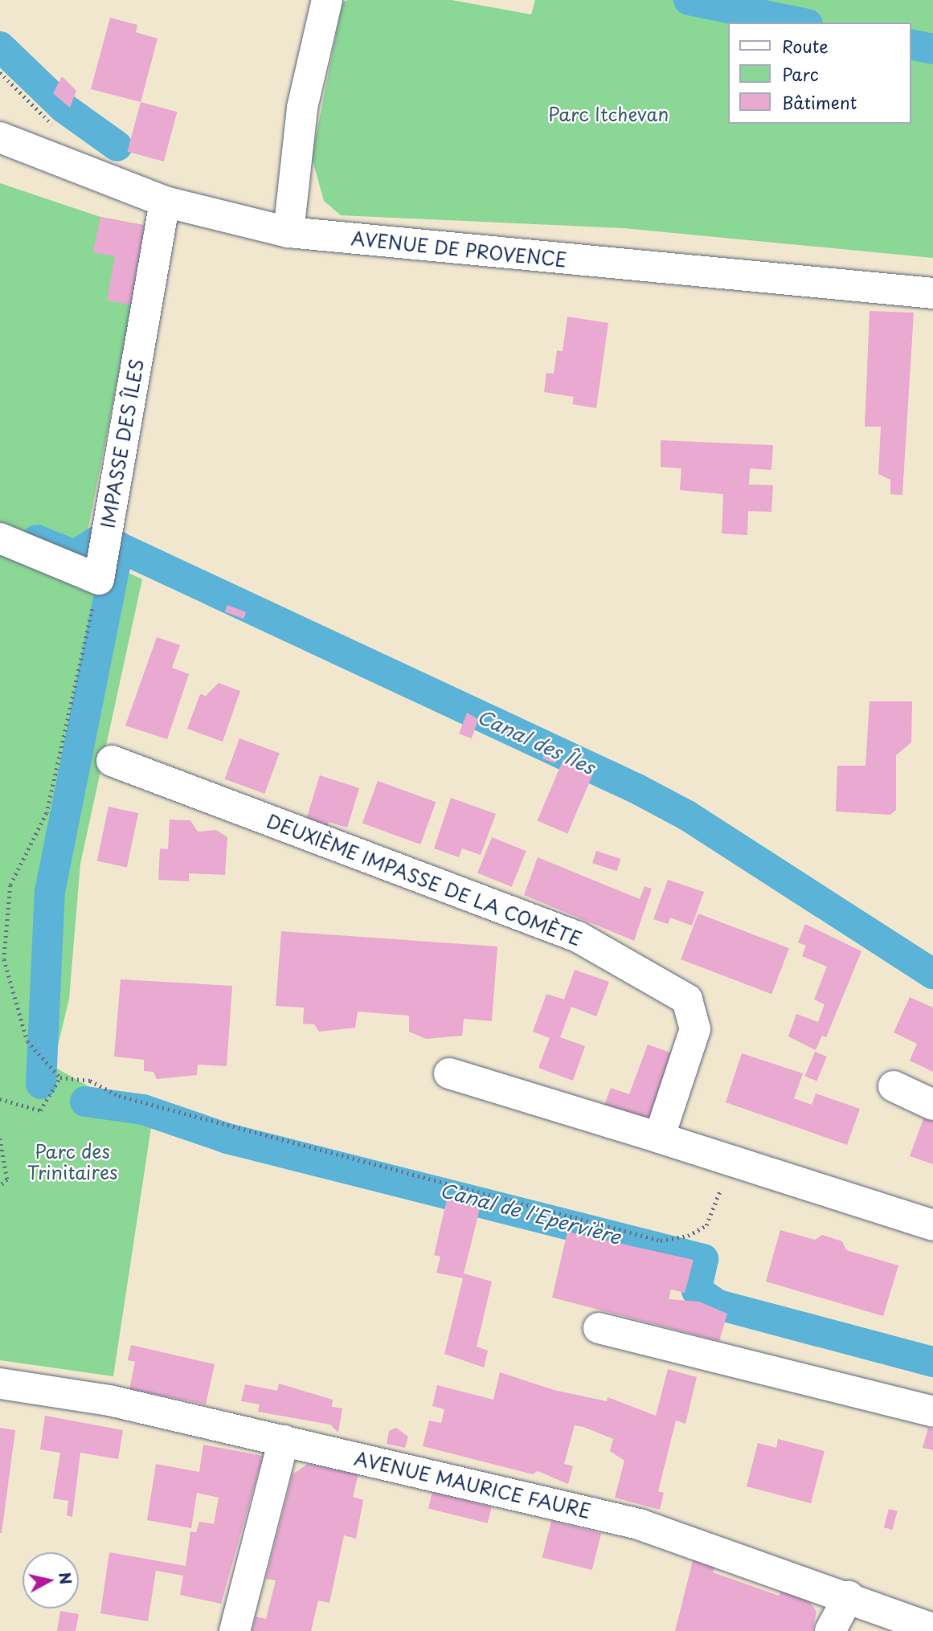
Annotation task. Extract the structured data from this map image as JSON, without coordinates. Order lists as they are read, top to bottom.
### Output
{
  "streets": {
    "street": [
      "AVENUE DE PROVENCE",
      "IMPASSE DES ÎLES",
      "DEUXIÈME IMPASSE DE LA COMÈTE",
      "AVENUE MAURICE FAURE"
    ]
  },
  "crossings": [
    ["AVENUE DE PROVENCE", "IMPASSE DES ÎLES"]
  ],
  "water": ["Canal des Îles", "Canal de l'Epervière"],
  "parks": ["Parc Itchevan", "Parc des Trinitaires"],
  "legend": ["Route", "Parc", "Bâtiment"],
  "north": "right"
}
